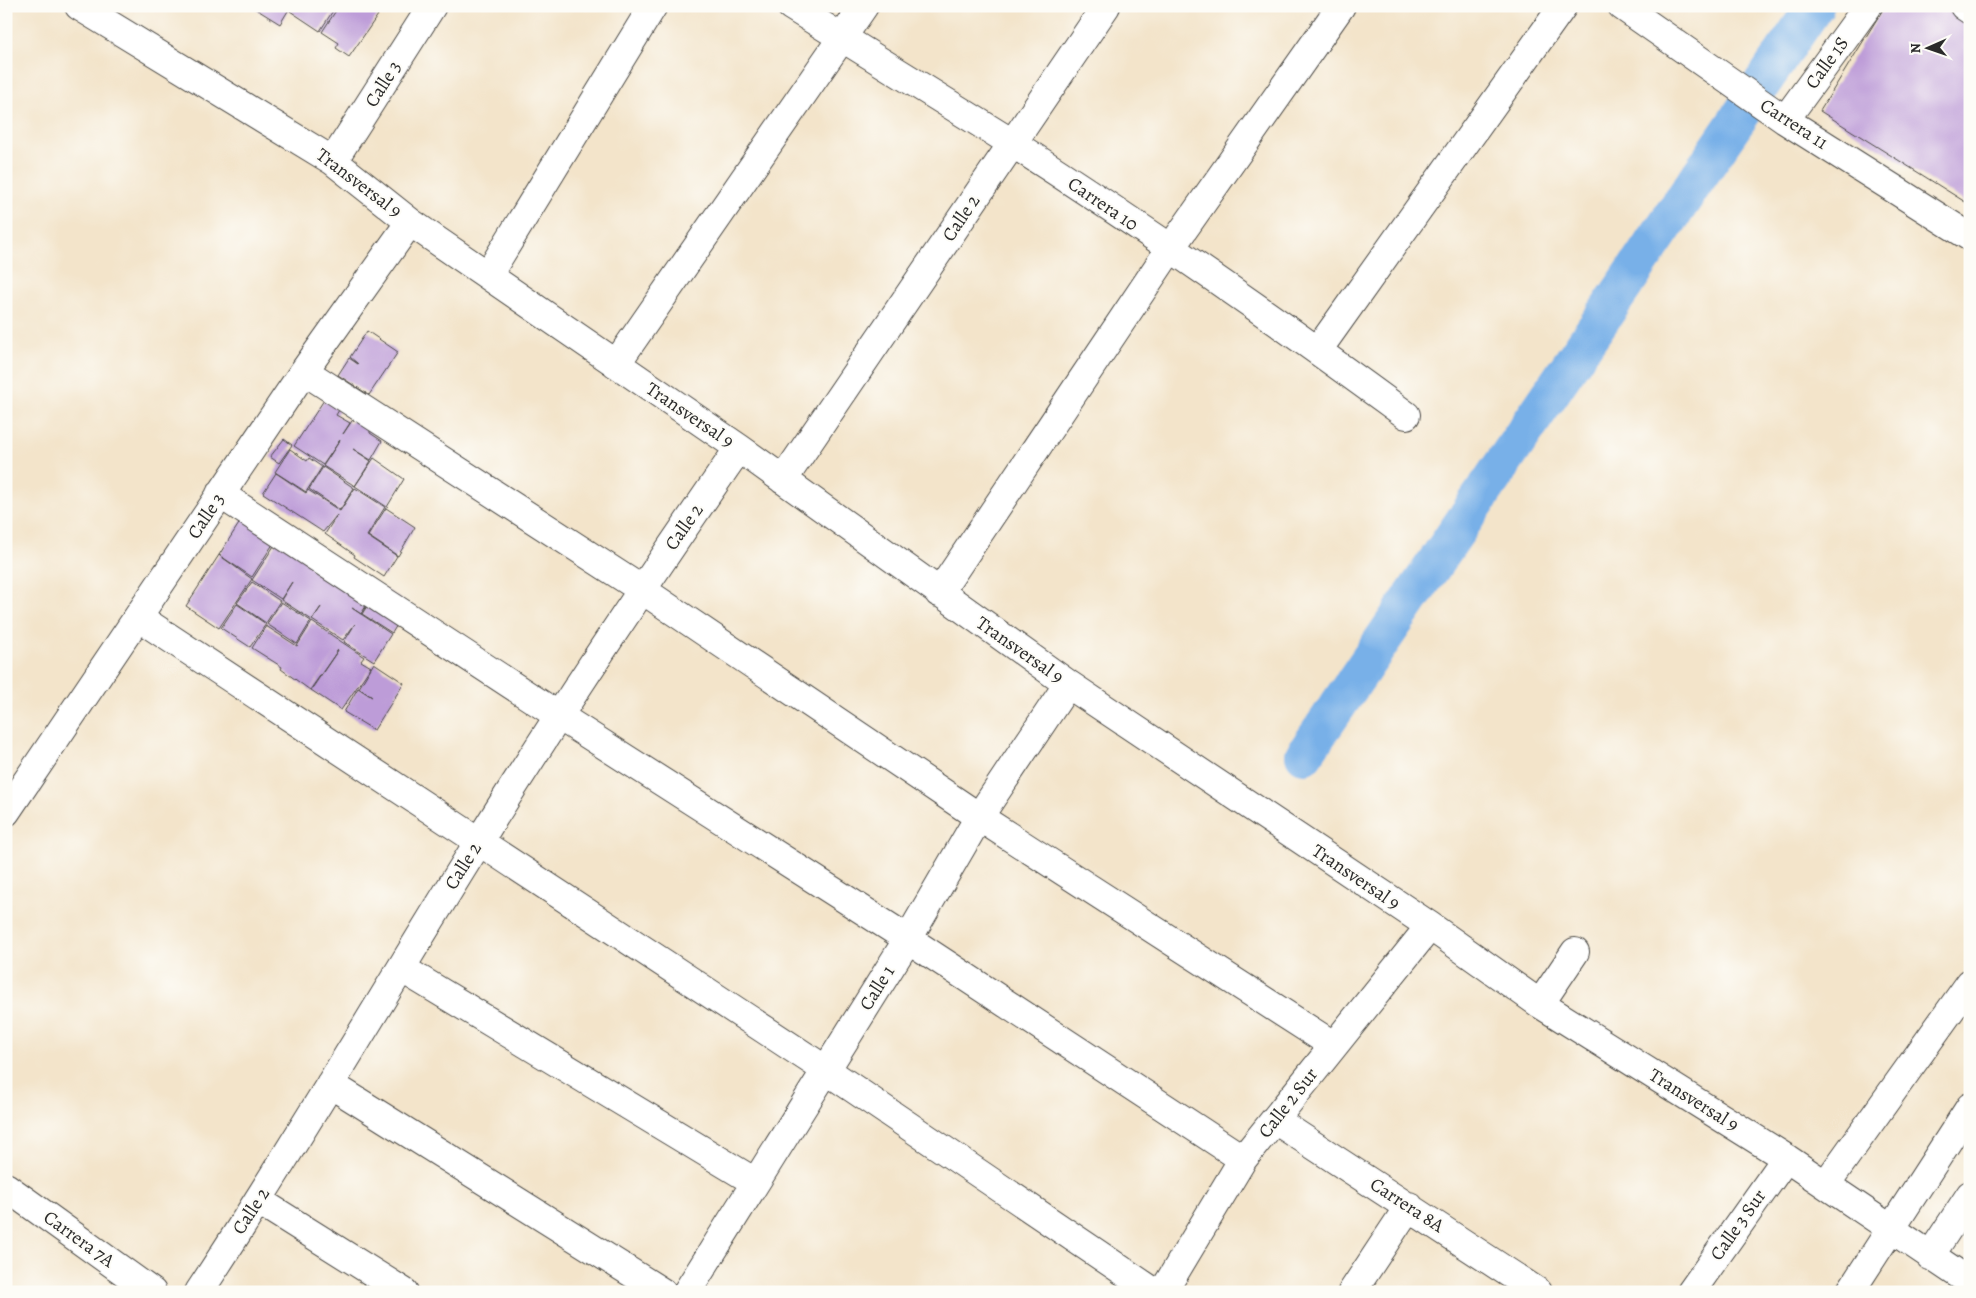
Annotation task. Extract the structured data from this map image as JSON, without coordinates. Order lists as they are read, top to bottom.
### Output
{
  "streets": {
    "street": [
      "Calle 1S",
      "Calle 3",
      "Carrera 11",
      "Transversal 9",
      "Carrera 10",
      "Calle 2",
      "Calle 1",
      "Calle 2 Sur",
      "Carrera 8A",
      "Calle 3 Sur",
      "Carrera 7A"
    ]
  },
  "crossings": [
    ["Calle 1S", "Carrera 11"],
    ["Calle 3", "Transversal 9"],
    ["Transversal 9", "Calle 2"],
    ["Transversal 9", "Calle 1"],
    ["Transversal 9", "Calle 2 Sur"],
    ["Transversal 9", "Calle 3 Sur"],
    ["Carrera 10", "Calle 2"],
    ["Calle 2 Sur", "Carrera 8A"]
  ],
  "north": "left"
}
